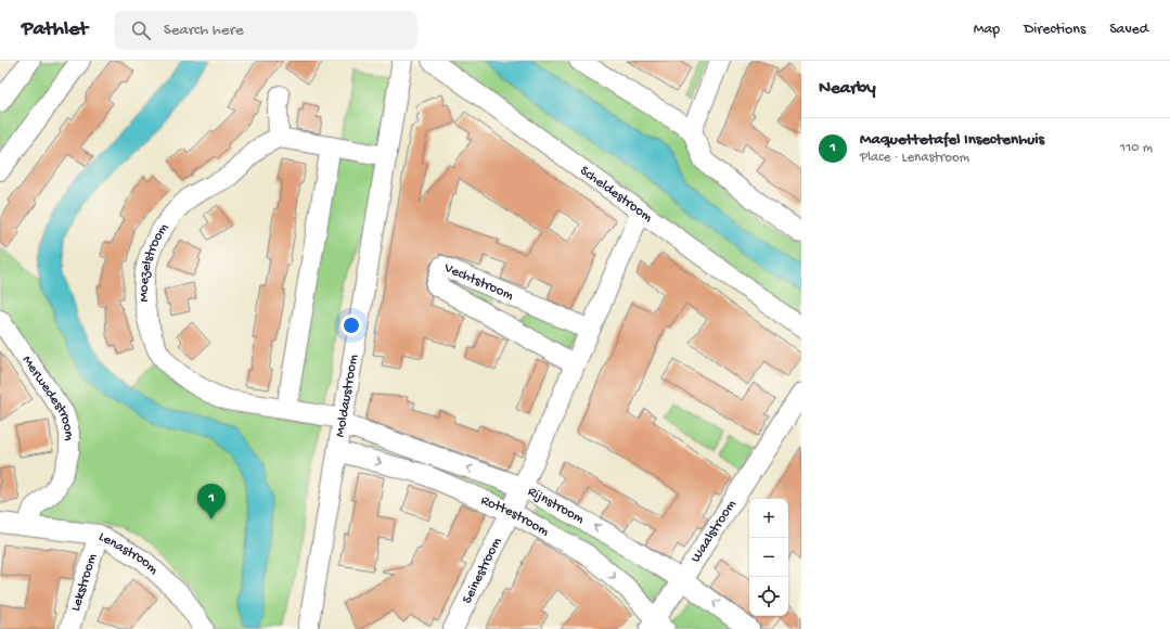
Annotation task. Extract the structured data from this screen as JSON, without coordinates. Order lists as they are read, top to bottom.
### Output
{
  "streets": {
    "street": [
      "Scheldestroom",
      "Moezelstroom",
      "Vechtstroom",
      "Moldaustroom",
      "Merwedestroom",
      "Rijnstroom",
      "Rottestroom",
      "Waalstroom",
      "Lenastroom",
      "Seinestroom",
      "Lekstroom"
    ]
  },
  "crossings": [
    ["Moezelstroom", "Moldaustroom"],
    ["Moezelstroom", "Rijnstroom"],
    ["Moldaustroom", "Rijnstroom"],
    ["Moldaustroom", "Rottestroom"],
    ["Merwedestroom", "Lenastroom"],
    ["Rijnstroom", "Waalstroom"],
    ["Rijnstroom", "Seinestroom"],
    ["Rottestroom", "Waalstroom"],
    ["Rottestroom", "Seinestroom"],
    ["Lenastroom", "Lekstroom"]
  ],
  "one_way": ["Rijnstroom", "Rottestroom"],
  "page": {
    "header": "Pathlet",
    "search": "Search here",
    "nav": ["Map", "Directions", "Saved"],
    "heading": "Nearby",
    "list": [
      {
        "mark": "1",
        "name": "Maquettetafel Insectenhuis",
        "note": "Place · Lenastroom",
        "value": "110 m"
      }
    ],
    "pins": "1",
    "map_buttons": ["+", "−"]
  }
}
